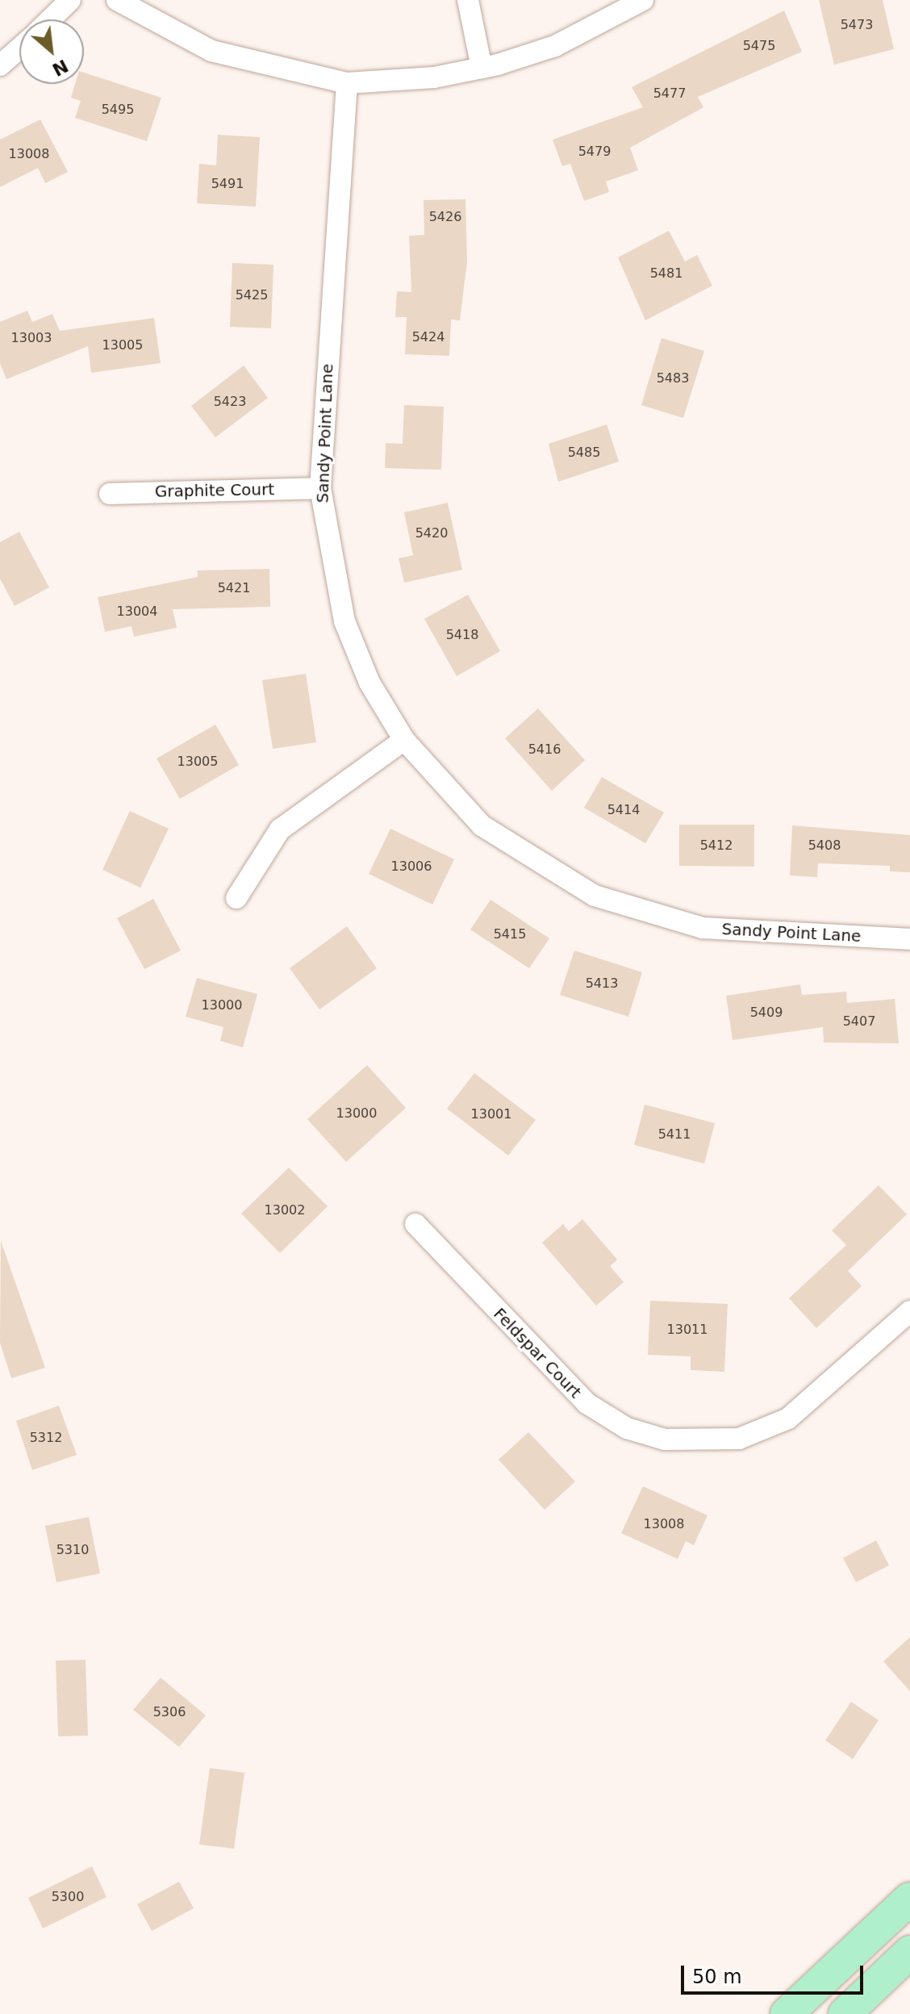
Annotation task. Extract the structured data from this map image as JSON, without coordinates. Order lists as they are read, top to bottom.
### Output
{
  "streets": {
    "street": ["Sandy Point Lane", "Graphite Court", "Feldspar Court"]
  },
  "crossings": [
    ["Sandy Point Lane", "Graphite Court"]
  ],
  "house_numbers": [
    "5473",
    "5475",
    "5477",
    "5495",
    "5479",
    "13008",
    "5491",
    "5426",
    "5481",
    "5425",
    "5424",
    "13003",
    "13005",
    "5483",
    "5423",
    "5485",
    "5420",
    "5421",
    "13004",
    "5418",
    "5416",
    "13005",
    "5414",
    "5412",
    "5408",
    "13006",
    "5415",
    "5413",
    "13000",
    "5409",
    "5407",
    "13000",
    "13001",
    "5411",
    "13002",
    "13011",
    "5312",
    "13008",
    "5310",
    "5306",
    "5300"
  ],
  "scale_bar": "50 m",
  "north": "bottom right"
}
